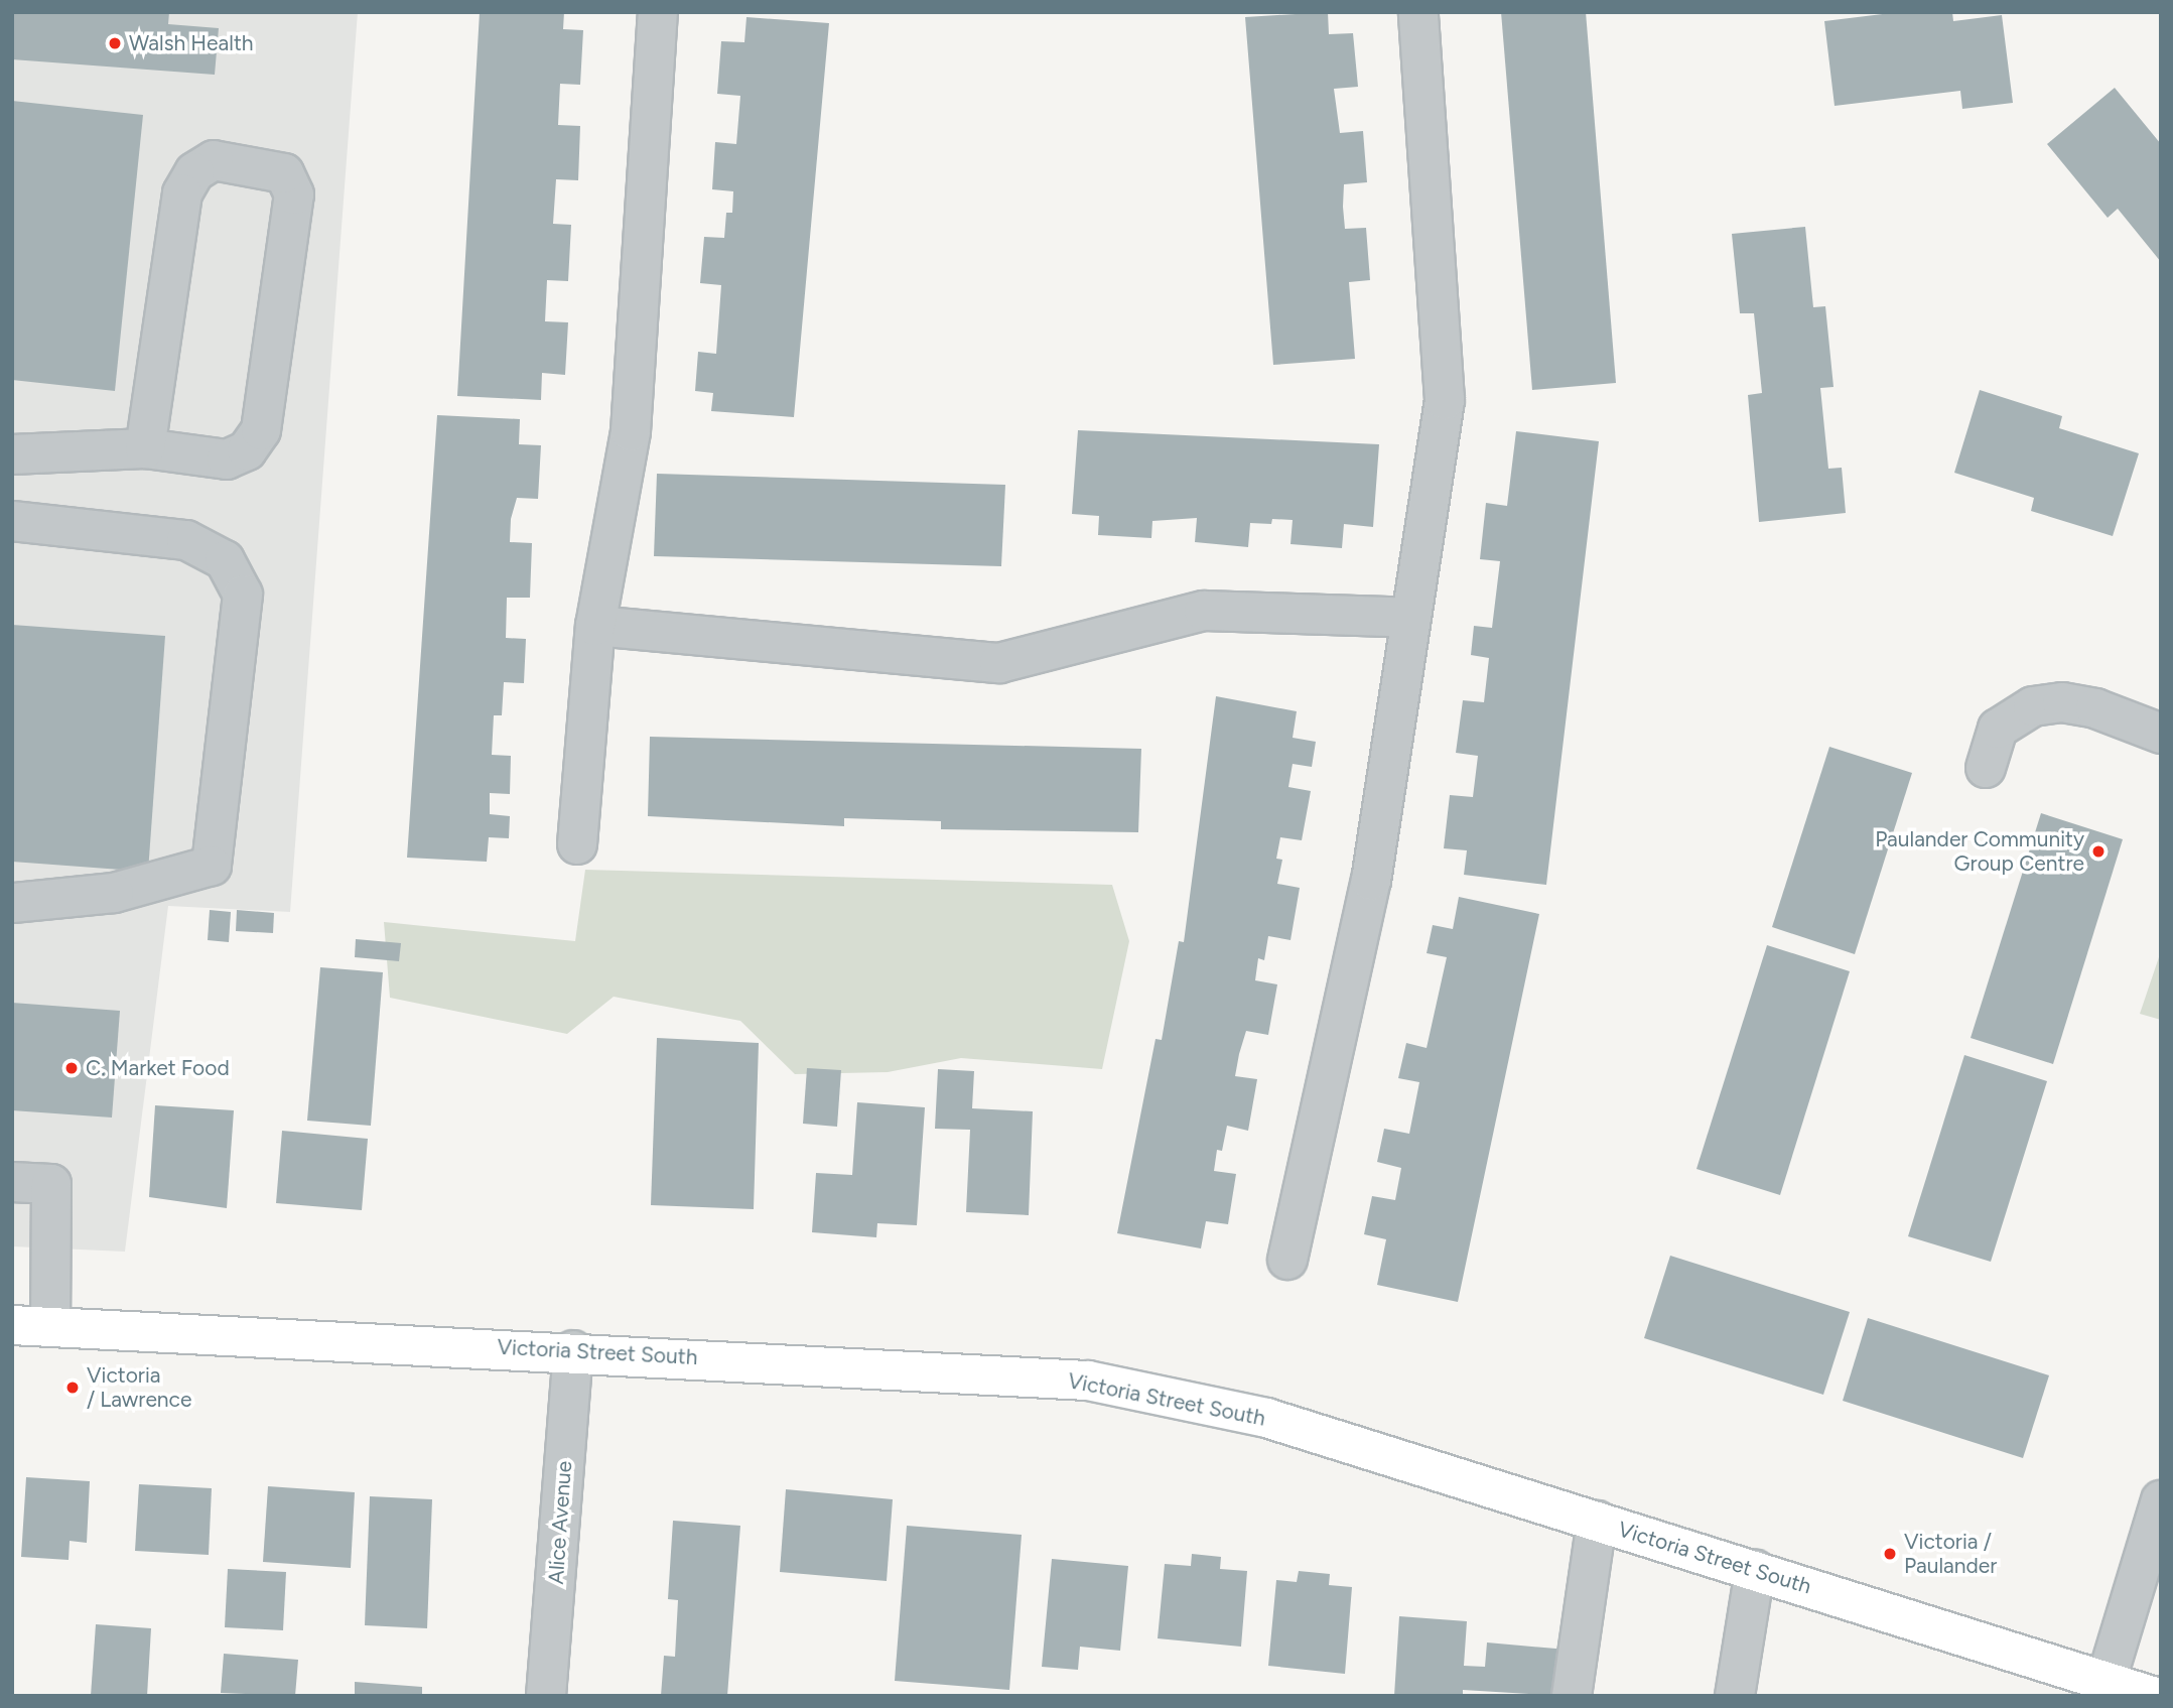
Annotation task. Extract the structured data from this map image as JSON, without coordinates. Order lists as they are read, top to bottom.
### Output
{
  "streets": {
    "main road": ["Victoria Street South"],
    "street": ["Alice Avenue"]
  },
  "crossings": [
    ["Victoria Street South", "Alice Avenue"]
  ],
  "places": [
    "Walsh Health",
    "Paulander Community Group Centre",
    "C. Market Food",
    "Victoria / Lawrence",
    "Victoria / Paulander"
  ]
}
